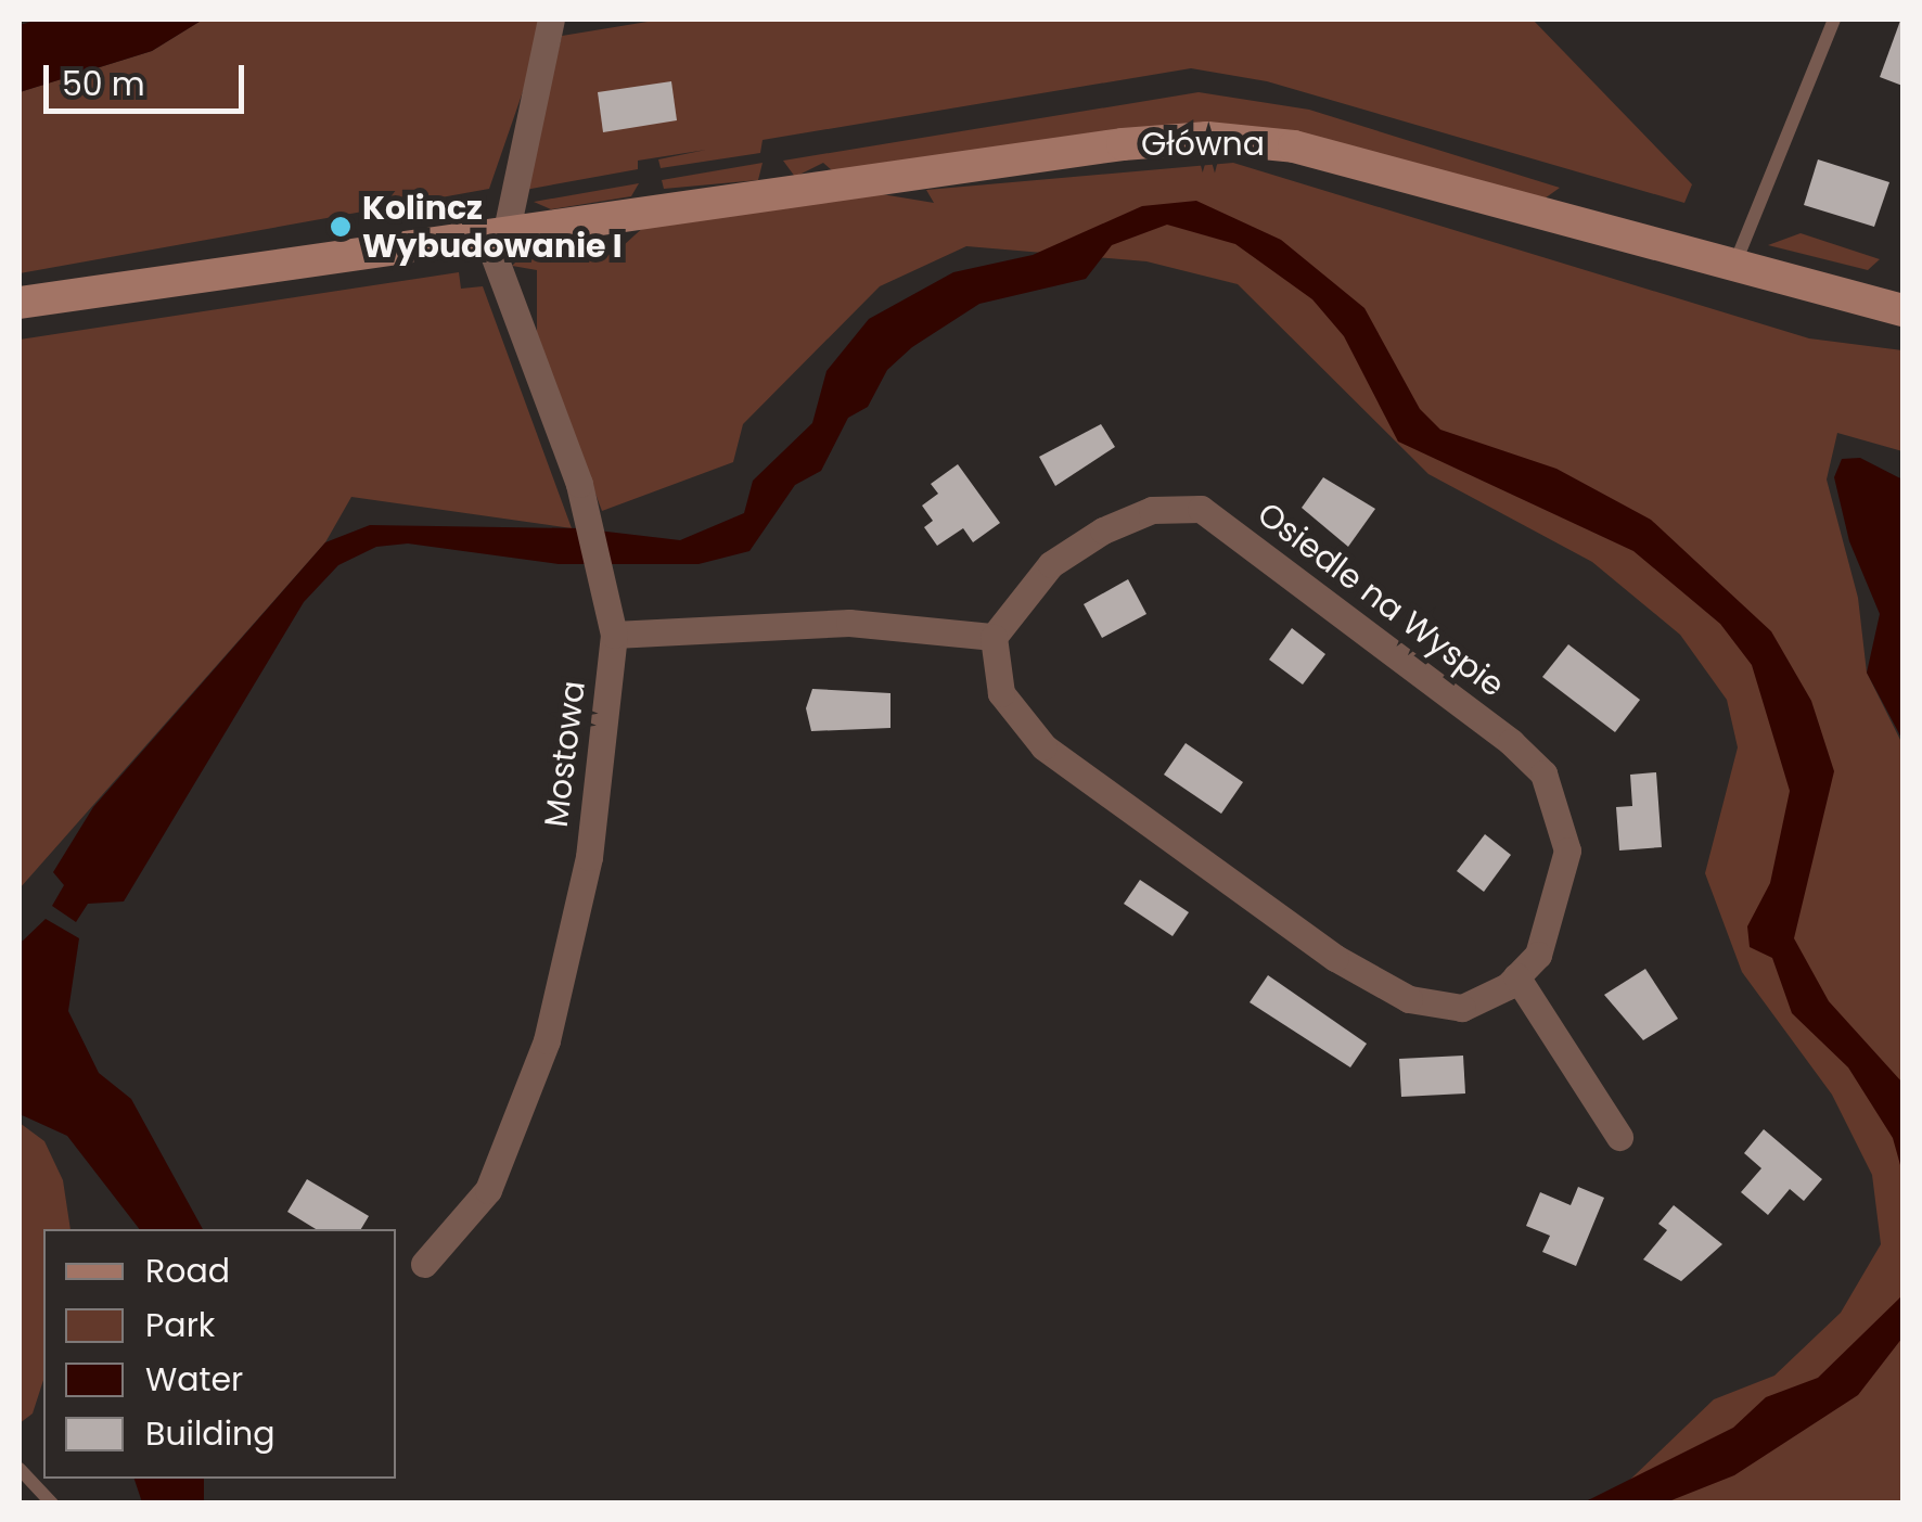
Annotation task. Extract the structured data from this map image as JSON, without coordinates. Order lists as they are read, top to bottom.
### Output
{
  "streets": {
    "street": ["Główna", "Osiedle na Wyspie", "Mostowa"]
  },
  "crossings": [
    ["Główna", "Mostowa"]
  ],
  "places": ["Kolincz Wybudowanie I"],
  "legend": [
    "Road",
    "Park",
    "Water",
    "Building"
  ],
  "scale_bar": "50 m"
}
